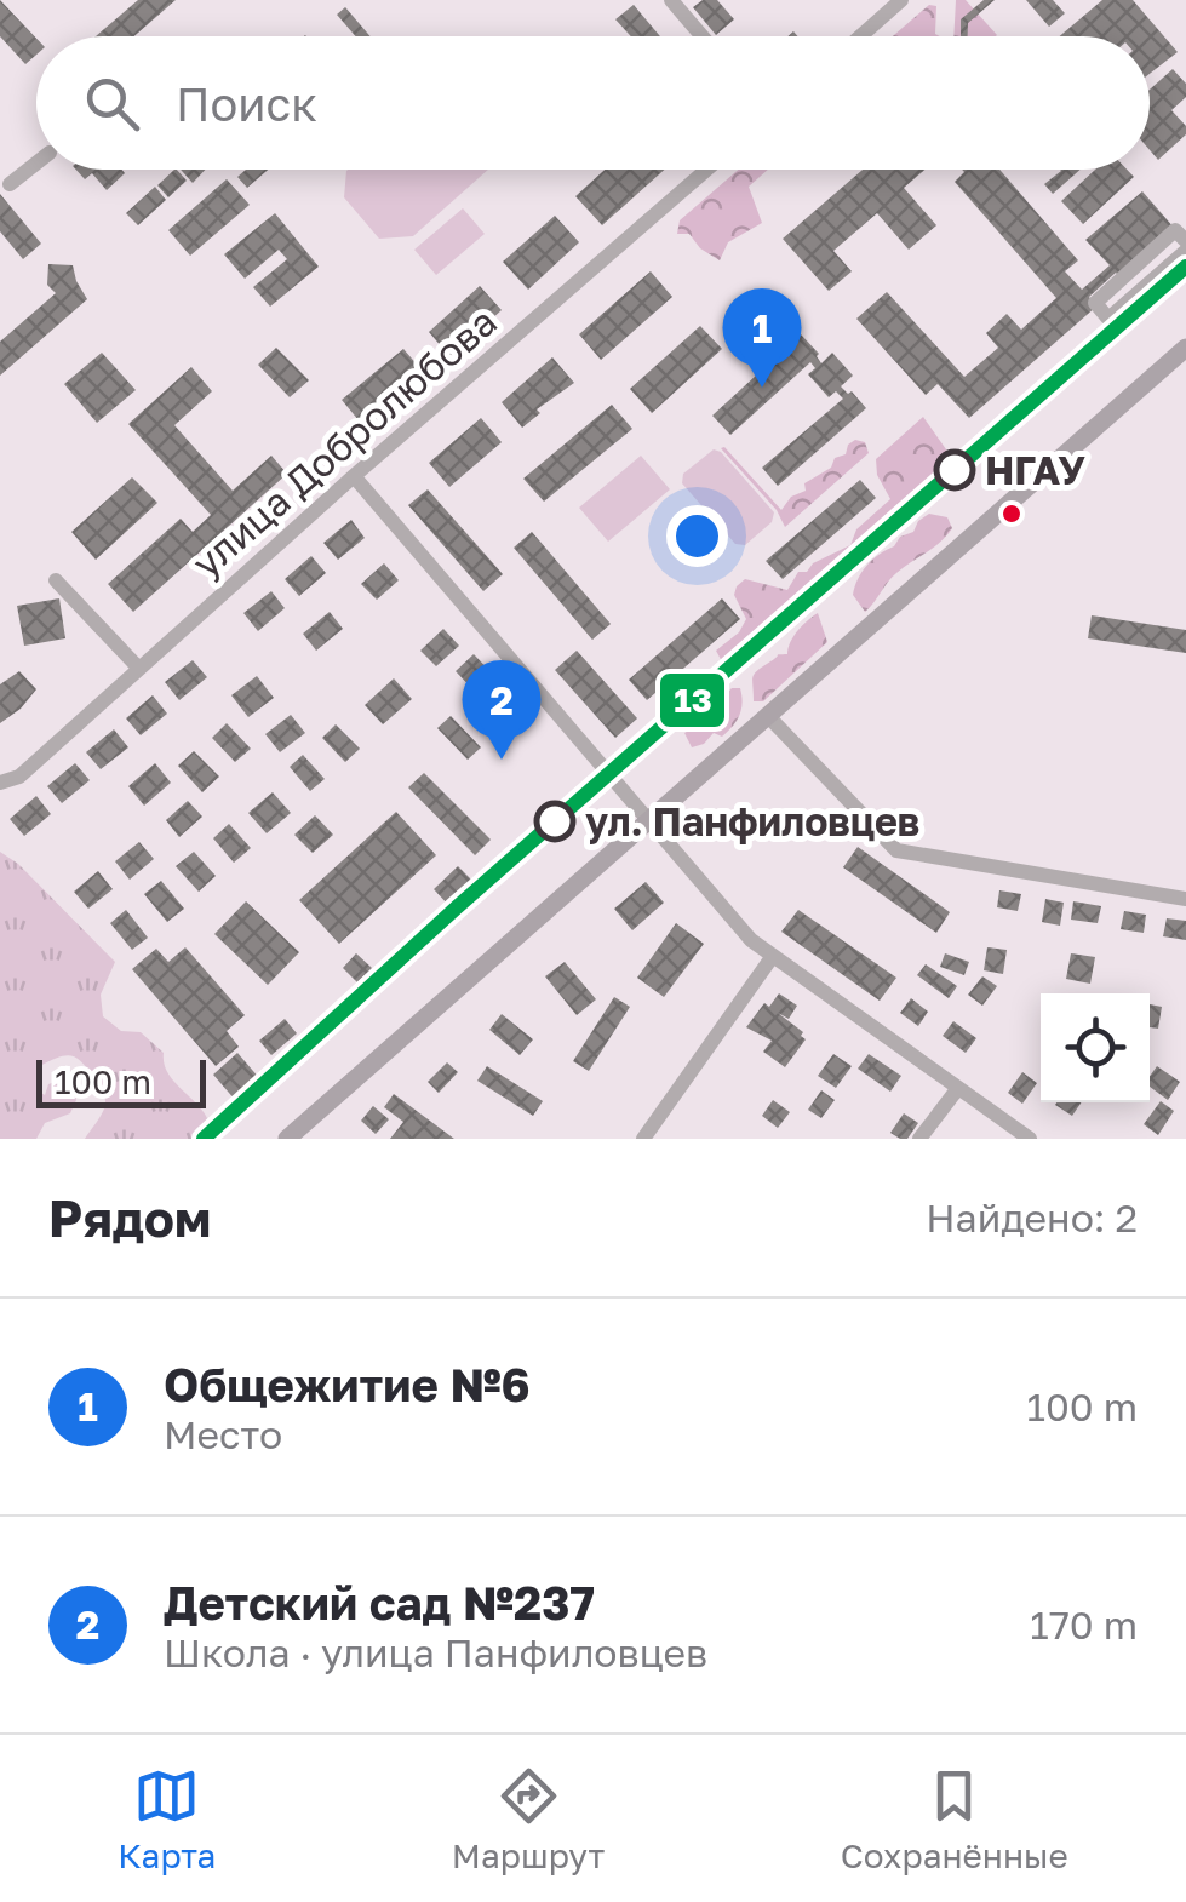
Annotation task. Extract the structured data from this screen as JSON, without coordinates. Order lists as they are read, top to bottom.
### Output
{
  "streets": {
    "street": ["улица Добролюбова"]
  },
  "places": ["НГАУ", "ул. Панфиловцев"],
  "lines": ["transit line 13"],
  "scale_bar": "100 m",
  "page": {
    "search": "Поиск",
    "pins": ["1", "2"],
    "scale": "100 m",
    "heading": ["Рядом", "Найдено: 2"],
    "list": [
      {
        "mark": "1",
        "name": "Общежитие №6",
        "note": "Место",
        "value": "100 m"
      },
      {
        "mark": "2",
        "name": "Детский сад №237",
        "note": "Школа · улица Панфиловцев",
        "value": "170 m"
      }
    ],
    "nav": ["Карта", "Маршрут", "Сохранённые"]
  }
}
